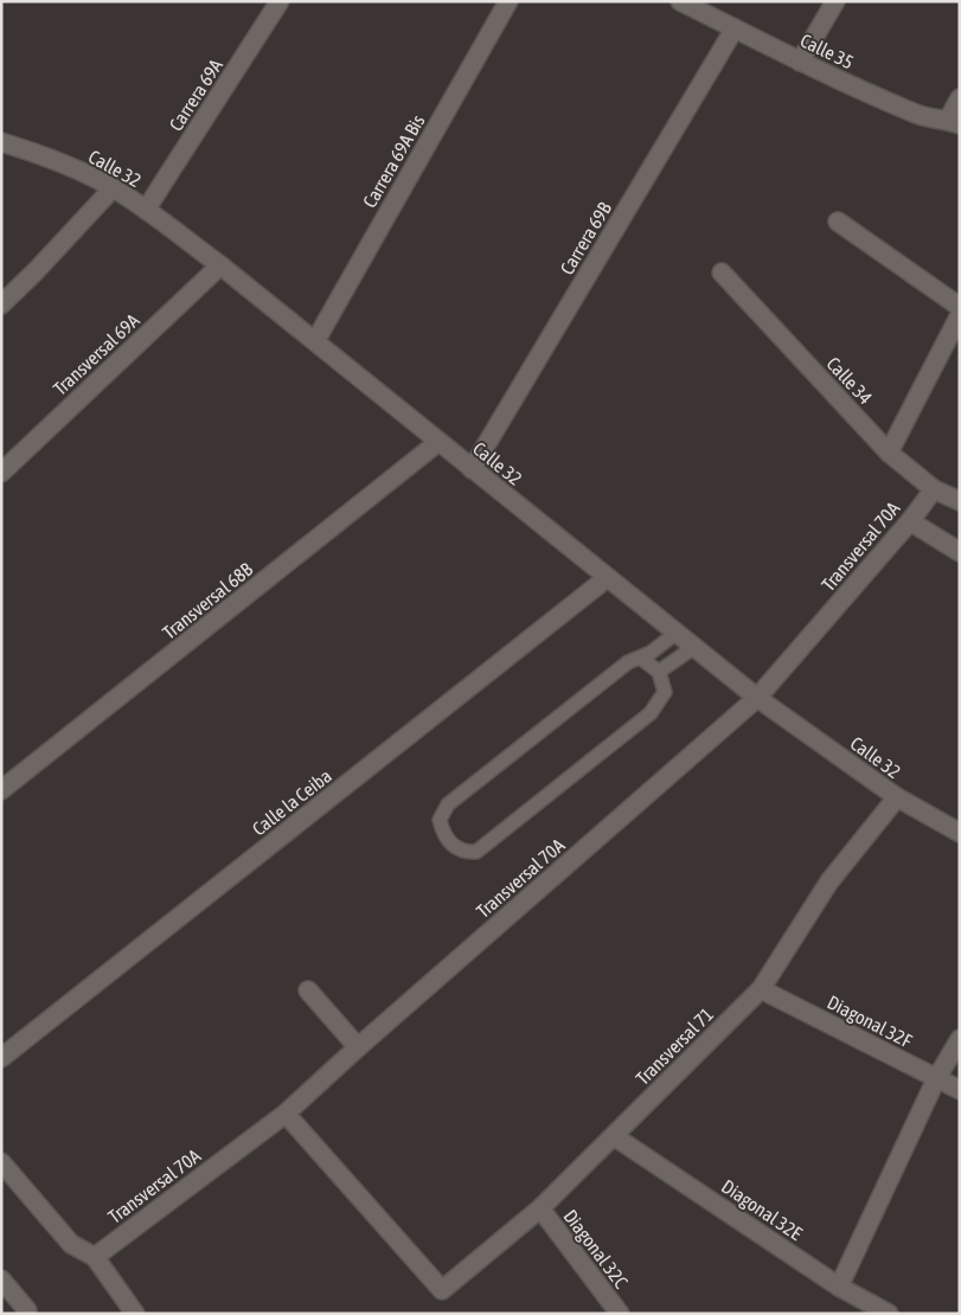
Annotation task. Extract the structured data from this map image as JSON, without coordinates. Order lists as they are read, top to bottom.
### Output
{
  "streets": {
    "street": [
      "Calle 35",
      "Carrera 69A",
      "Carrera 69A Bis",
      "Calle 32",
      "Carrera 69B",
      "Transversal 69A",
      "Calle 34",
      "Transversal 70A",
      "Transversal 68B",
      "Calle la Ceiba",
      "Diagonal 32F",
      "Transversal 71",
      "Diagonal 32E",
      "Diagonal 32C"
    ]
  },
  "crossings": [
    ["Calle 35", "Carrera 69B"],
    ["Carrera 69A", "Calle 32"],
    ["Carrera 69A Bis", "Calle 32"],
    ["Calle 32", "Carrera 69B"],
    ["Calle 32", "Transversal 69A"],
    ["Calle 32", "Transversal 70A"],
    ["Calle 32", "Transversal 68B"],
    ["Calle 32", "Calle la Ceiba"],
    ["Calle 32", "Transversal 71"],
    ["Calle 34", "Transversal 70A"],
    ["Transversal 70A", "Transversal 71"],
    ["Diagonal 32F", "Transversal 71"],
    ["Transversal 71", "Diagonal 32E"],
    ["Transversal 71", "Diagonal 32C"]
  ]
}
